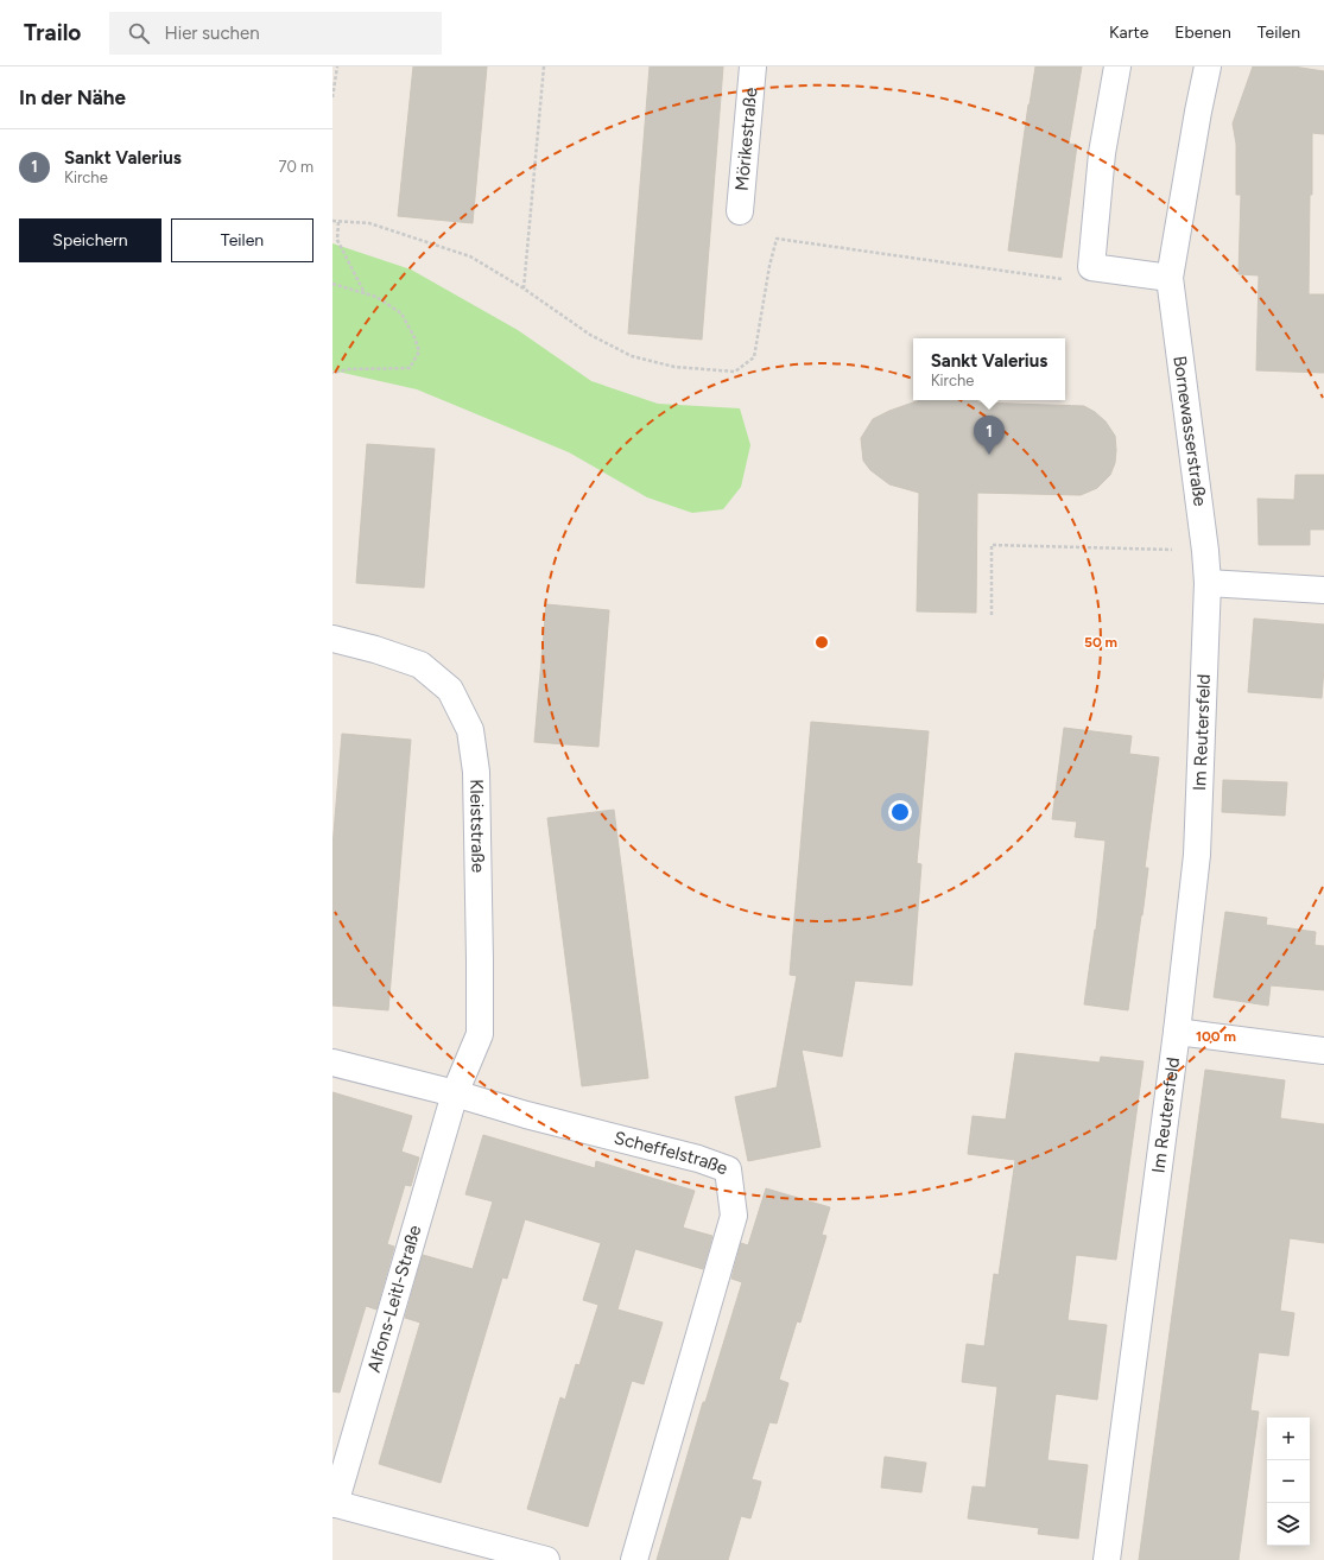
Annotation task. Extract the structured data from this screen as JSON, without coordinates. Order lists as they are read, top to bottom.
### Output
{
  "streets": {
    "street": [
      "Mörikestraße",
      "Bornewasserstraße",
      "Im Reutersfeld",
      "Kleiststraße",
      "Scheffelstraße",
      "Alfons-Leitl-Straße"
    ]
  },
  "crossings": [
    ["Bornewasserstraße", "Im Reutersfeld"],
    ["Kleiststraße", "Scheffelstraße"],
    ["Kleiststraße", "Alfons-Leitl-Straße"],
    ["Scheffelstraße", "Alfons-Leitl-Straße"]
  ],
  "page": {
    "header": "Trailo",
    "search": "Hier suchen",
    "nav": ["Karte", "Ebenen", "Teilen"],
    "heading": "In der Nähe",
    "list": [
      {
        "mark": "1",
        "name": "Sankt Valerius",
        "note": "Kirche",
        "value": "70 m"
      }
    ],
    "buttons": ["Speichern", "Teilen"],
    "popup": ["Sankt Valerius", "Kirche"],
    "pins": "1",
    "map_buttons": ["+", "−"]
  },
  "rings": ["50 m", "100 m"]
}
